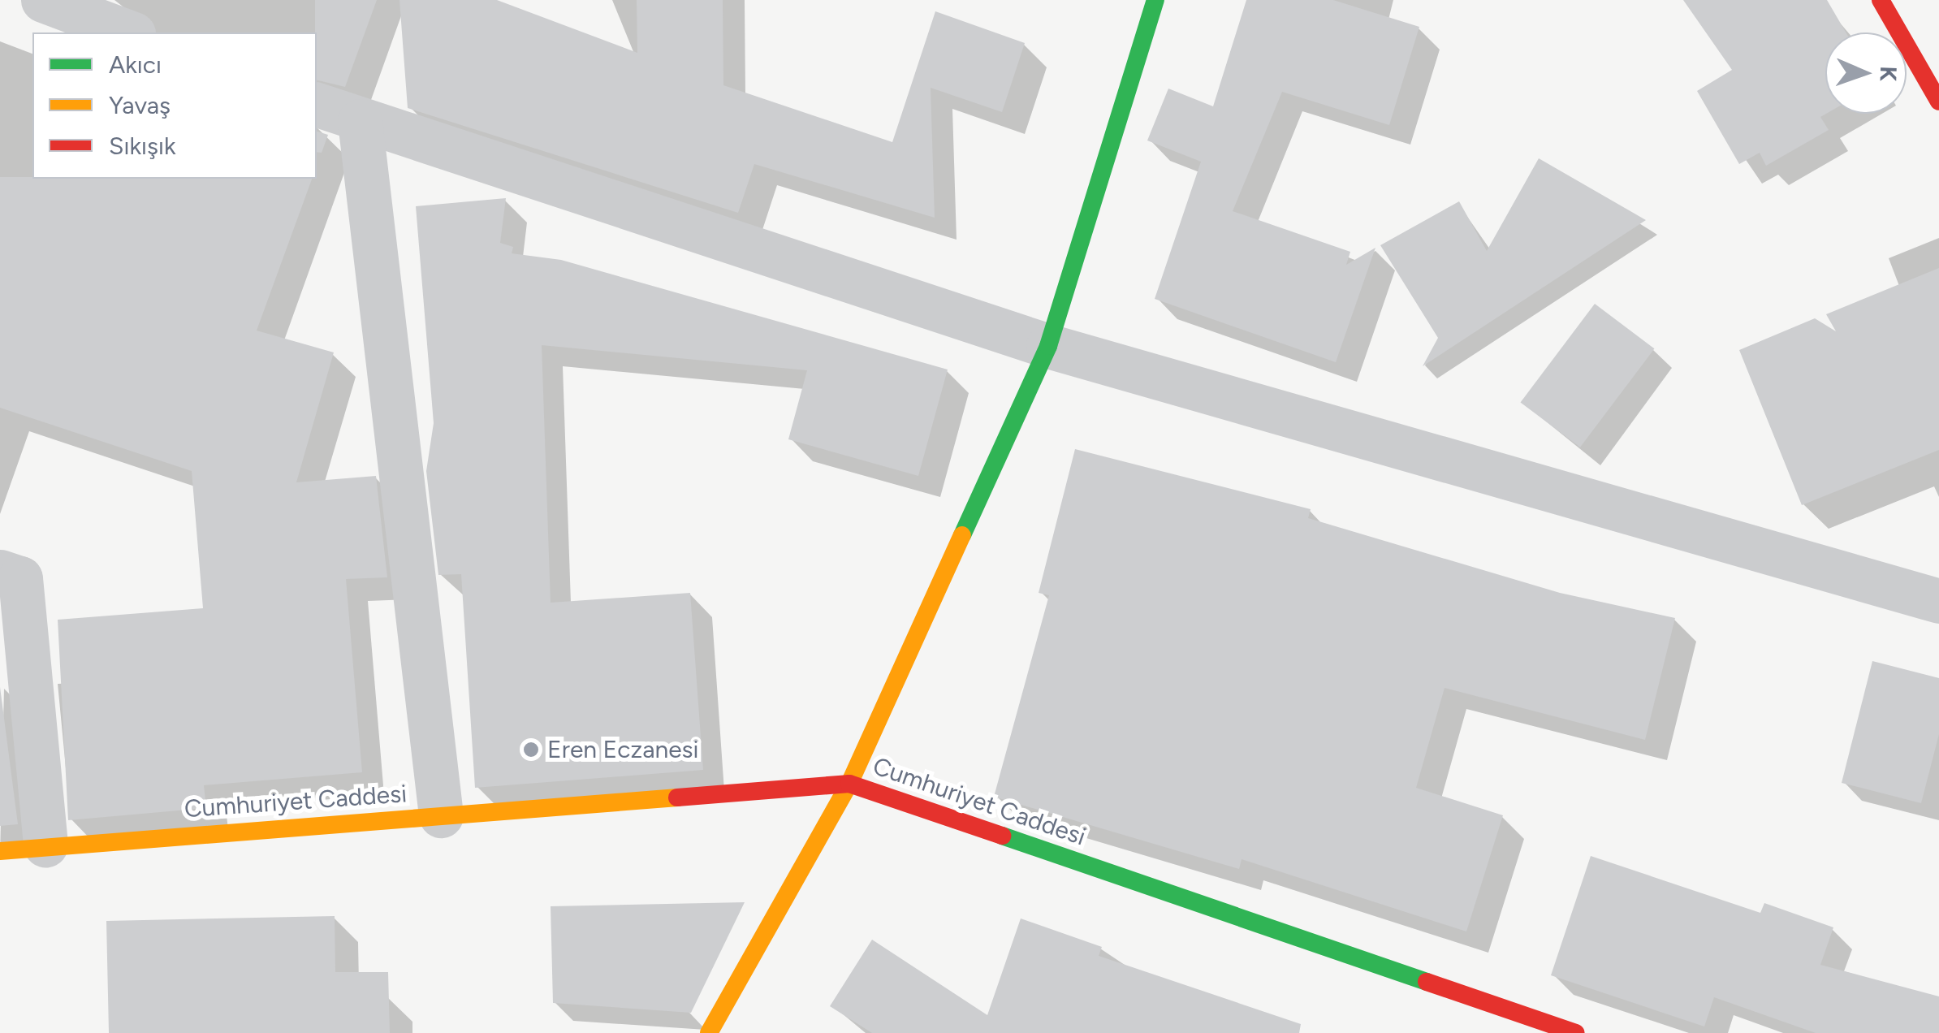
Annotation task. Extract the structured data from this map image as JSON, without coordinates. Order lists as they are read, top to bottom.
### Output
{
  "streets": {
    "main road": ["Cumhuriyet Caddesi"]
  },
  "places": ["Eren Eczanesi"],
  "legend": ["Akıcı", "Yavaş", "Sıkışık"],
  "north": "right"
}
